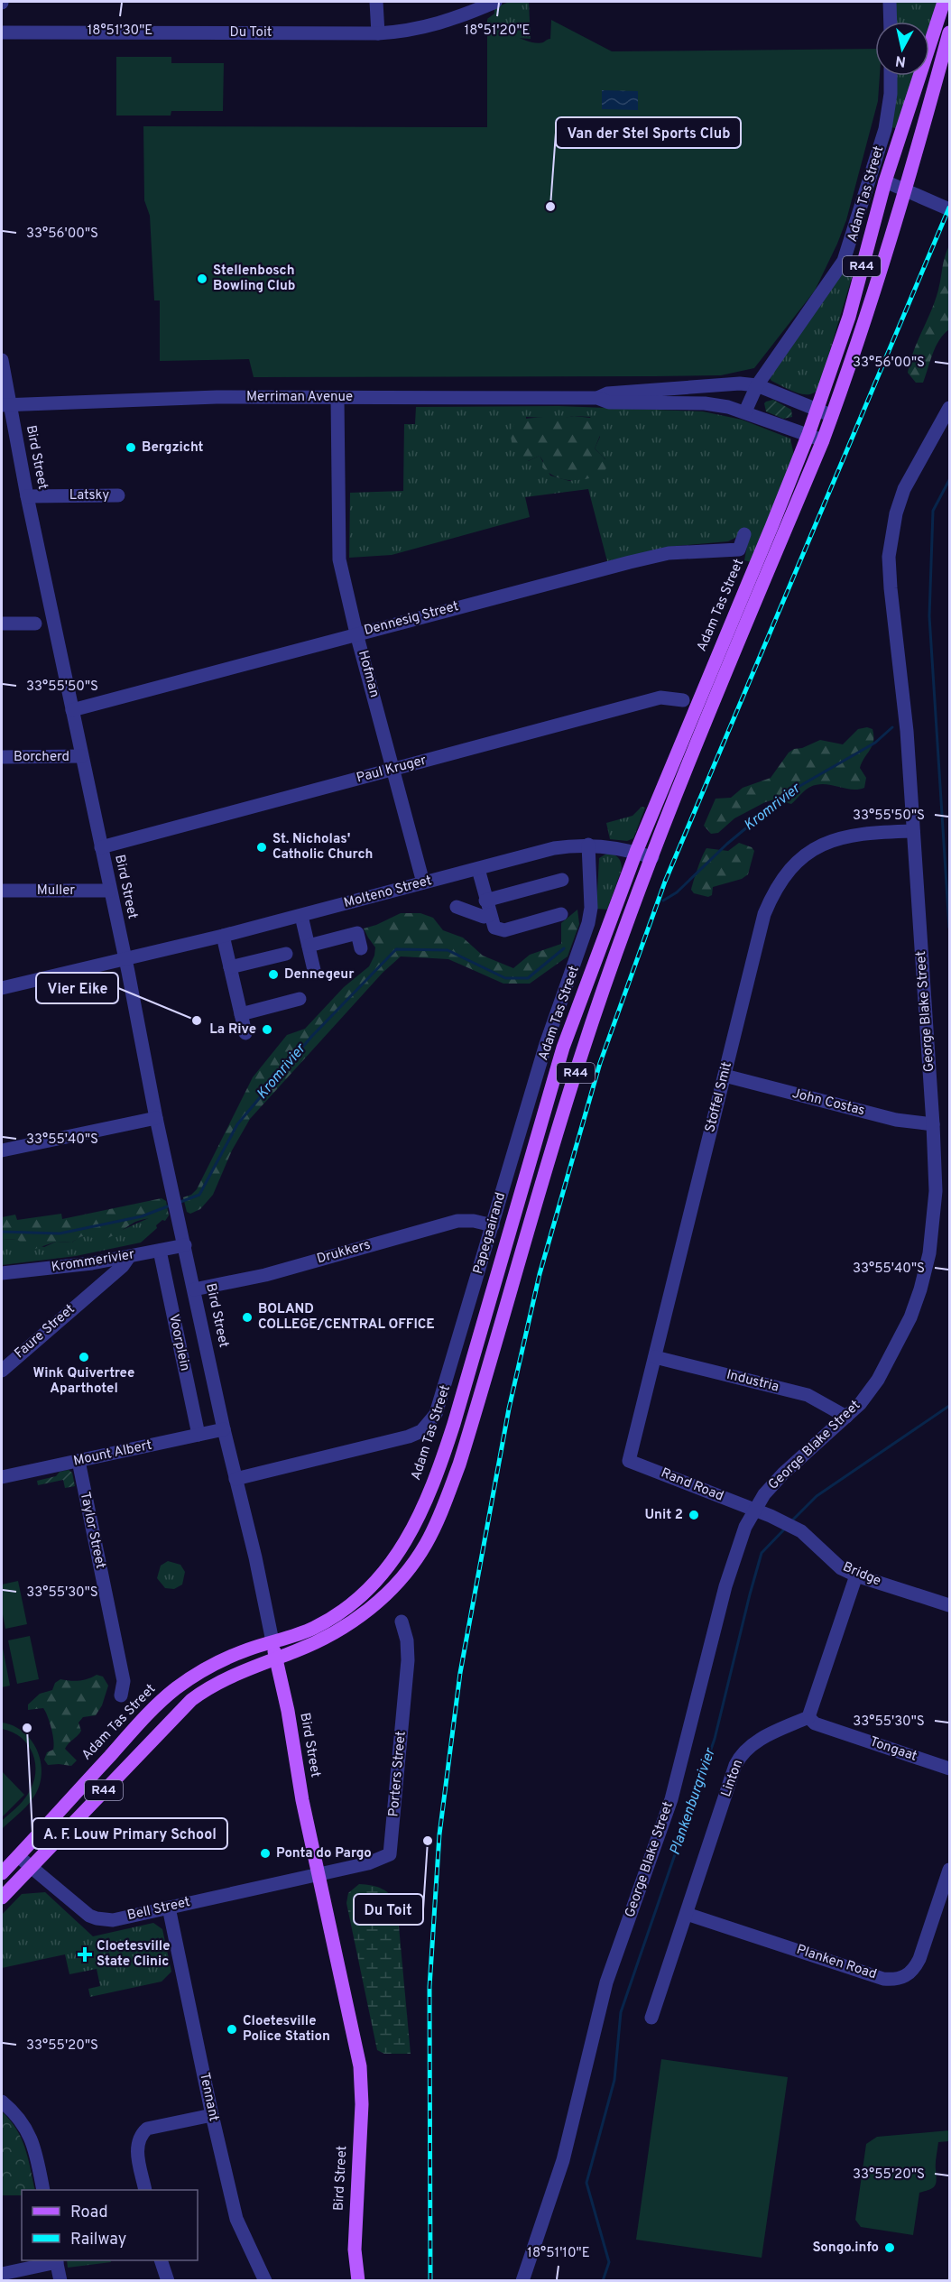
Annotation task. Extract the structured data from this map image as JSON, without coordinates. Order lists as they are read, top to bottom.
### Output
{
  "streets": {
    "main road": ["Adam Tas Street", "R44", "Bird Street"],
    "street": [
      "Du Toit",
      "Merriman Avenue",
      "Latsky",
      "Dennesig Street",
      "Hofman",
      "Borcherd",
      "Paul Kruger",
      "Muller",
      "Molteno Street",
      "George Blake Street",
      "Stoffel Smit",
      "John Costas",
      "Papegaairand",
      "Drukkers",
      "Krommerivier",
      "Faure Street",
      "Voorplein",
      "Industria",
      "Mount Albert",
      "Rand Road",
      "Taylor Street",
      "Bridge",
      "Tongaat",
      "Porters Street",
      "Linton",
      "Bell Street",
      "Planken Road",
      "Tennant"
    ]
  },
  "crossings": [
    ["Adam Tas Street", "Merriman Avenue"],
    ["Adam Tas Street", "Bird Street"],
    ["Adam Tas Street", "Molteno Street"],
    ["Adam Tas Street", "Bell Street"],
    ["R44", "Merriman Avenue"],
    ["R44", "Bird Street"],
    ["R44", "Molteno Street"],
    ["R44", "Bell Street"],
    ["Merriman Avenue", "Bird Street"],
    ["Merriman Avenue", "Hofman"],
    ["Bird Street", "Latsky"],
    ["Bird Street", "Dennesig Street"],
    ["Bird Street", "Borcherd"],
    ["Bird Street", "Paul Kruger"],
    ["Bird Street", "Muller"],
    ["Bird Street", "Molteno Street"],
    ["Bird Street", "Papegaairand"],
    ["Bird Street", "Drukkers"],
    ["Bird Street", "Krommerivier"],
    ["Bird Street", "Mount Albert"],
    ["Bird Street", "Porters Street"],
    ["Bird Street", "Bell Street"],
    ["Dennesig Street", "Hofman"],
    ["Hofman", "Paul Kruger"],
    ["Hofman", "Molteno Street"],
    ["Molteno Street", "Papegaairand"],
    ["George Blake Street", "Stoffel Smit"],
    ["George Blake Street", "John Costas"],
    ["George Blake Street", "Industria"],
    ["George Blake Street", "Rand Road"],
    ["George Blake Street", "Bridge"],
    ["Stoffel Smit", "John Costas"],
    ["Stoffel Smit", "Industria"],
    ["Stoffel Smit", "Rand Road"],
    ["Papegaairand", "Drukkers"],
    ["Krommerivier", "Faure Street"],
    ["Krommerivier", "Voorplein"],
    ["Voorplein", "Mount Albert"],
    ["Mount Albert", "Taylor Street"],
    ["Rand Road", "Bridge"],
    ["Tongaat", "Linton"],
    ["Porters Street", "Bell Street"],
    ["Linton", "Planken Road"],
    ["Bell Street", "Tennant"]
  ],
  "water": ["Kromrivier", "Plankenburgrivier"],
  "places": {
    "other": [
      "Van der Stel Sports Club",
      "Stellenbosch Bowling Club",
      "Bergzicht",
      "St. Nicholas' Catholic Church",
      "Dennegeur",
      "Vier Eike",
      "La Rive",
      "BOLAND COLLEGE/CENTRAL OFFICE",
      "Wink Quivertree Aparthotel",
      "Unit 2",
      "A. F. Louw Primary School",
      "Du Toit",
      "Ponta do Pargo",
      "Cloetesville Police Station",
      "Songo.info"
    ],
    "health": ["Cloetesville State Clinic"]
  },
  "legend": ["Road", "Railway"],
  "north": "bottom",
  "coordinates": [
    "18°51'30\"E",
    "18°51'20\"E",
    "33°56'00\"S",
    "33°55'50\"S",
    "33°55'40\"S",
    "33°55'30\"S",
    "33°55'20\"S",
    "18°51'10\"E"
  ]
}
